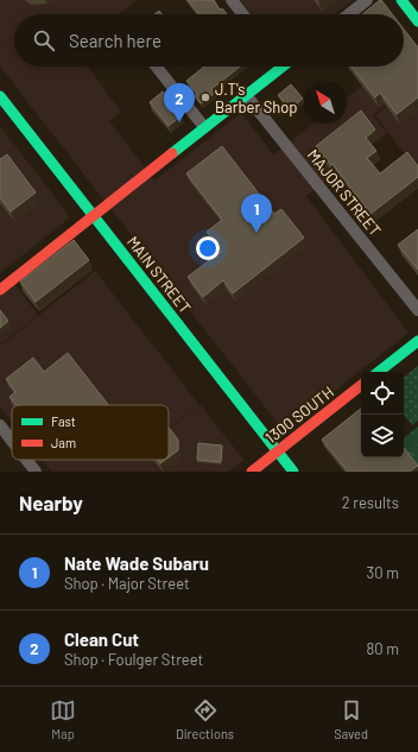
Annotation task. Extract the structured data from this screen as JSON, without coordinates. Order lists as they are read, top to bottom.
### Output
{
  "streets": {
    "street": ["MAJOR STREET", "MAIN STREET", "1300 SOUTH"]
  },
  "crossings": [
    ["MAIN STREET", "1300 SOUTH"]
  ],
  "places": ["J.T's Barber Shop"],
  "legend": ["Fast", "Jam"],
  "north": "top left",
  "page": {
    "search": "Search here",
    "pins": ["2", "1"],
    "heading": ["Nearby", "2 results"],
    "list": [
      {
        "mark": "1",
        "name": "Nate Wade Subaru",
        "note": "Shop · Major Street",
        "value": "30 m"
      },
      {
        "mark": "2",
        "name": "Clean Cut",
        "note": "Shop · Foulger Street",
        "value": "80 m"
      }
    ],
    "nav": ["Map", "Directions", "Saved"]
  }
}
